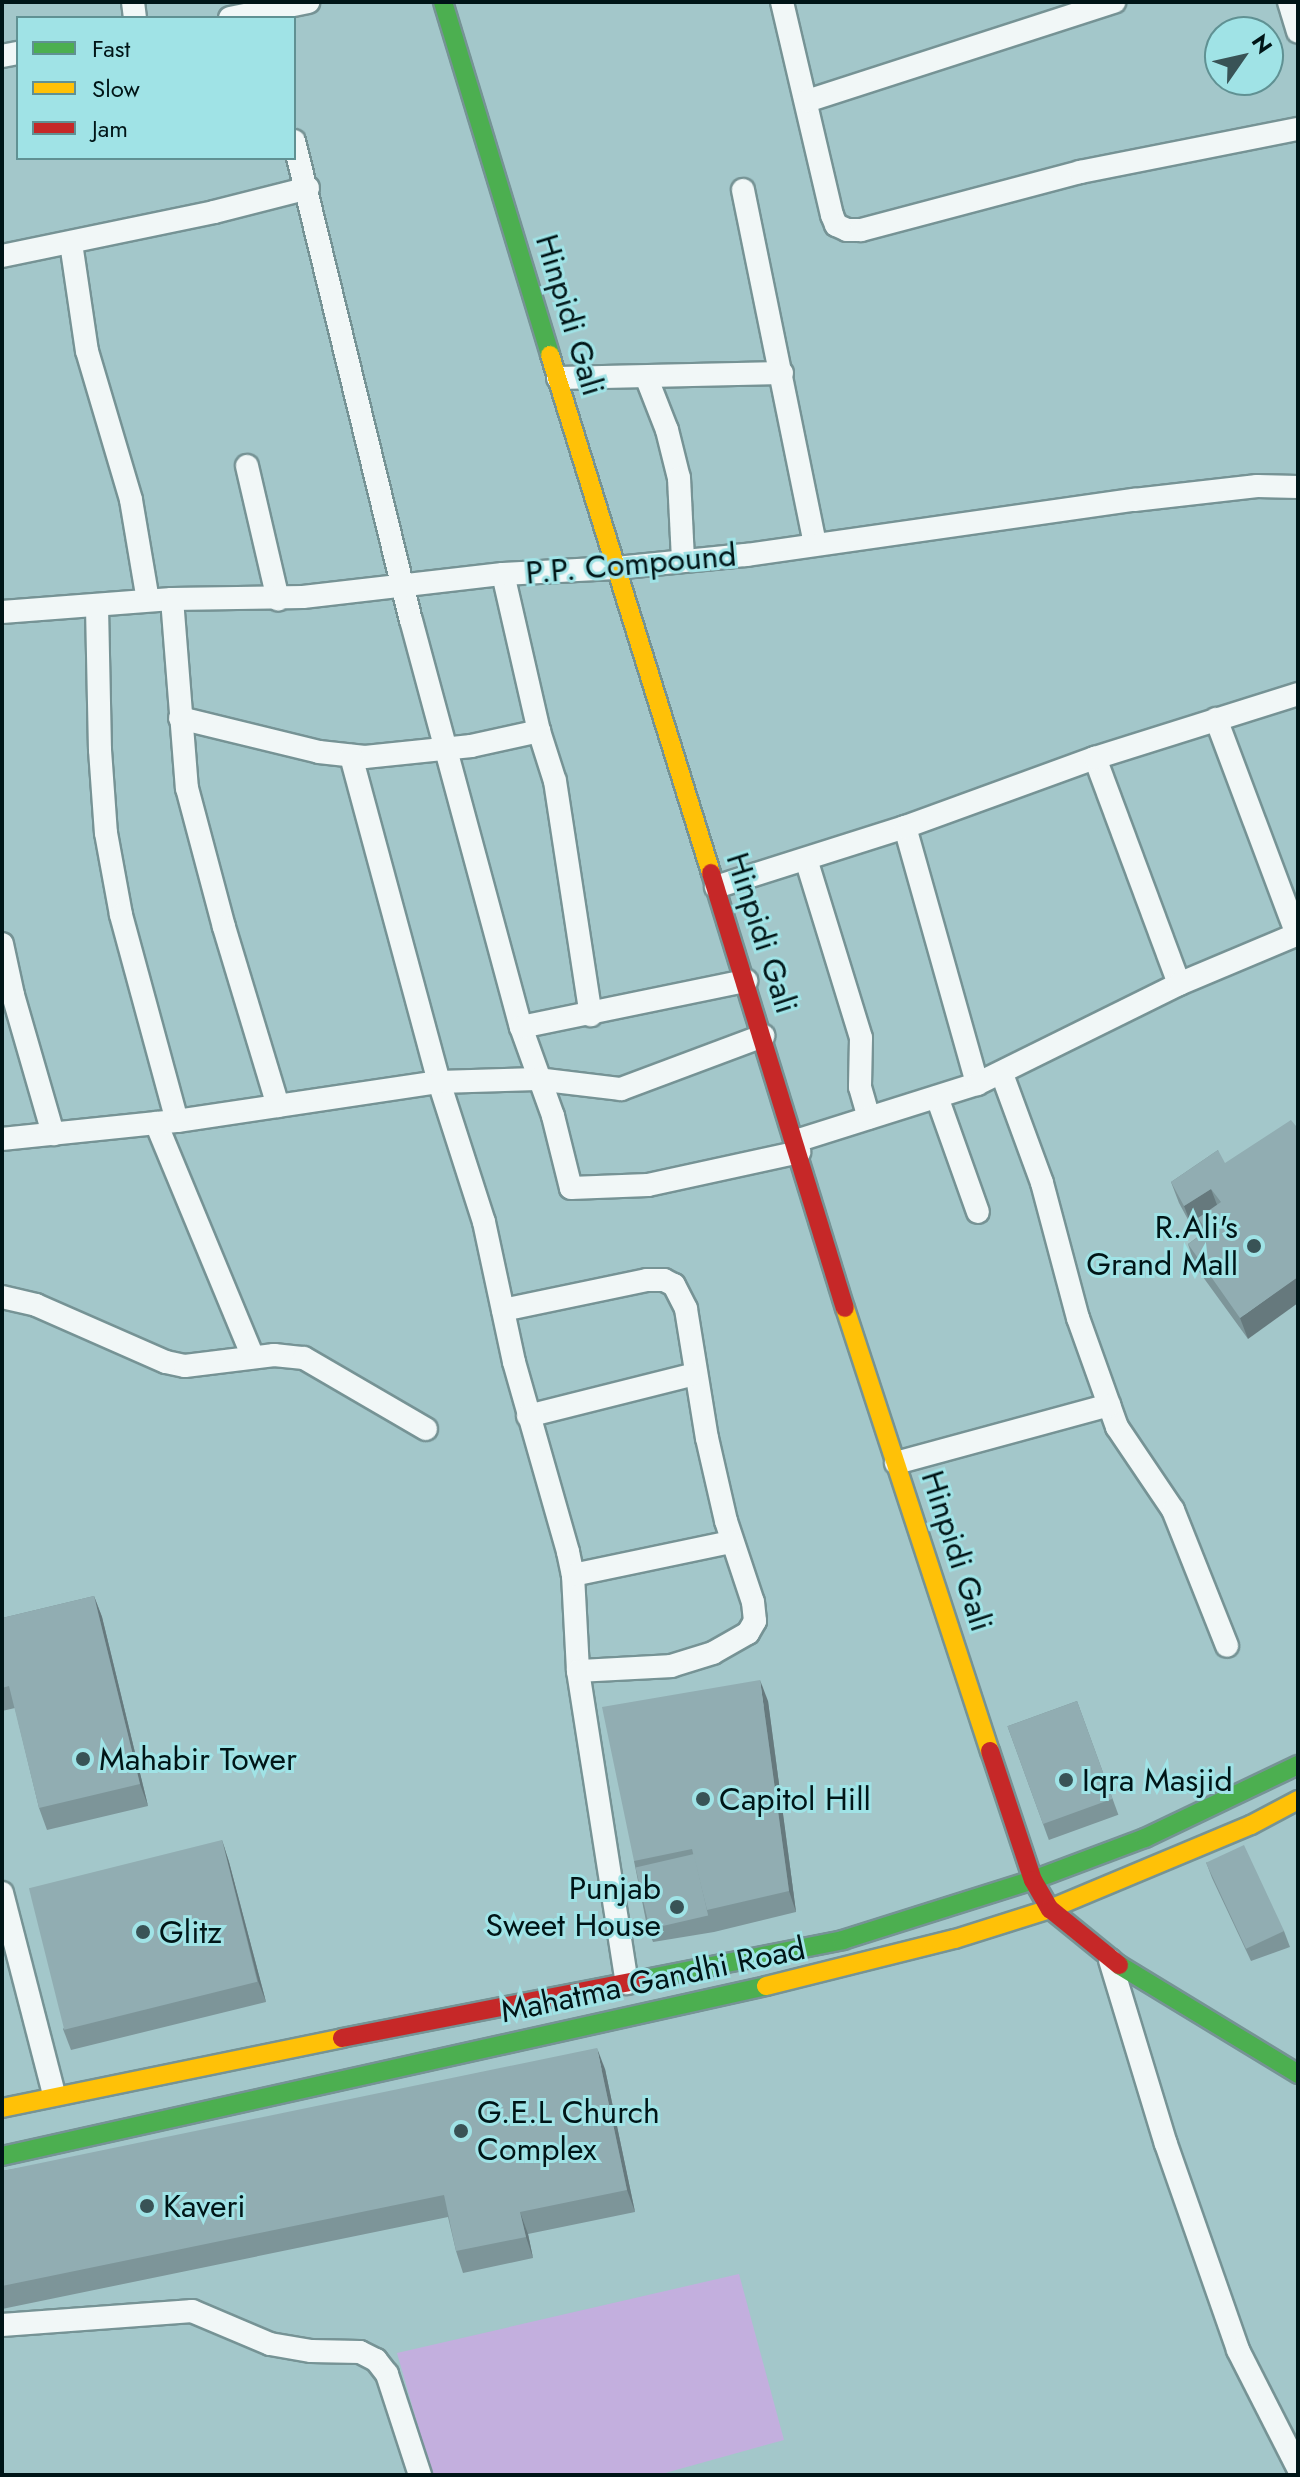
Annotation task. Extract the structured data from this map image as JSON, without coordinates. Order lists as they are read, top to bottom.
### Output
{
  "streets": {
    "main road": ["Hinpidi Gali", "Mahatma Gandhi Road"],
    "street": ["P.P. Compound"]
  },
  "crossings": [
    ["Hinpidi Gali", "P.P. Compound"],
    ["Hinpidi Gali", "Mahatma Gandhi Road"]
  ],
  "places": [
    "R.Ali's Grand Mall",
    "Mahabir Tower",
    "Iqra Masjid",
    "Capitol Hill",
    "Punjab Sweet House",
    "Glitz",
    "G.E.L Church Complex",
    "Kaveri"
  ],
  "legend": ["Fast", "Slow", "Jam"],
  "north": "top right"
}
